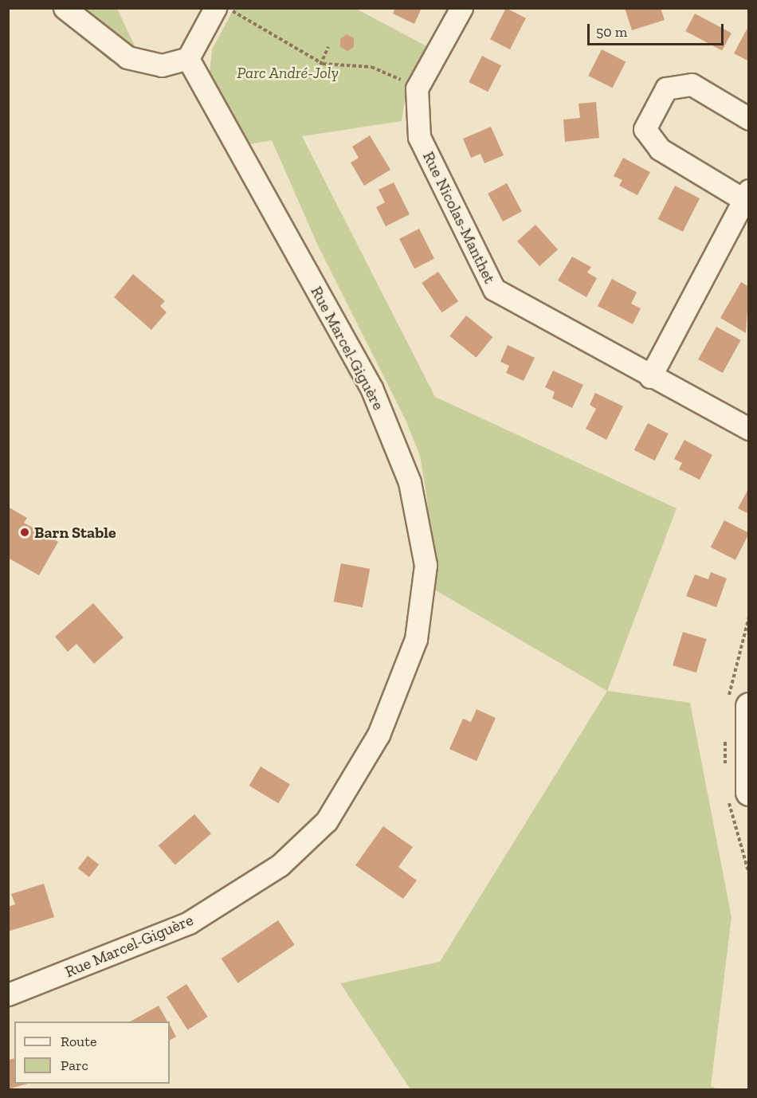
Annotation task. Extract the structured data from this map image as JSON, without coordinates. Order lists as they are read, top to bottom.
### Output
{
  "streets": {
    "street": ["Rue Nicolas-Manthet", "Rue Marcel-Giguère"]
  },
  "parks": ["Parc André-Joly"],
  "places": ["Barn Stable"],
  "legend": ["Route", "Parc"],
  "scale_bar": "50 m"
}
